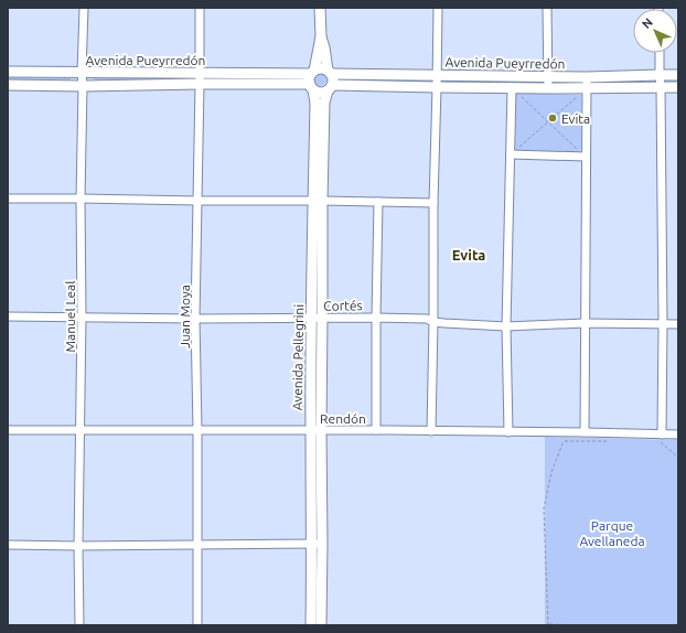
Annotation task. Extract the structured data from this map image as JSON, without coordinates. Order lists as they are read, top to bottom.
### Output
{
  "streets": {
    "main road": ["Avenida Pueyrredón", "Avenida Pellegrini"],
    "street": [
      "Cortés",
      "Manuel Leal",
      "Juan Moya",
      "Rendón"
    ]
  },
  "crossings": [
    ["Avenida Pueyrredón", "Manuel Leal"],
    ["Avenida Pueyrredón", "Juan Moya"],
    ["Avenida Pueyrredón", "Avenida Pellegrini"],
    ["Cortés", "Manuel Leal"],
    ["Cortés", "Juan Moya"],
    ["Cortés", "Avenida Pellegrini"],
    ["Manuel Leal", "Rendón"],
    ["Juan Moya", "Rendón"],
    ["Avenida Pellegrini", "Rendón"]
  ],
  "districts": ["Evita"],
  "parks": ["Parque Avellaneda"],
  "places": ["Evita"],
  "north": "top left"
}
